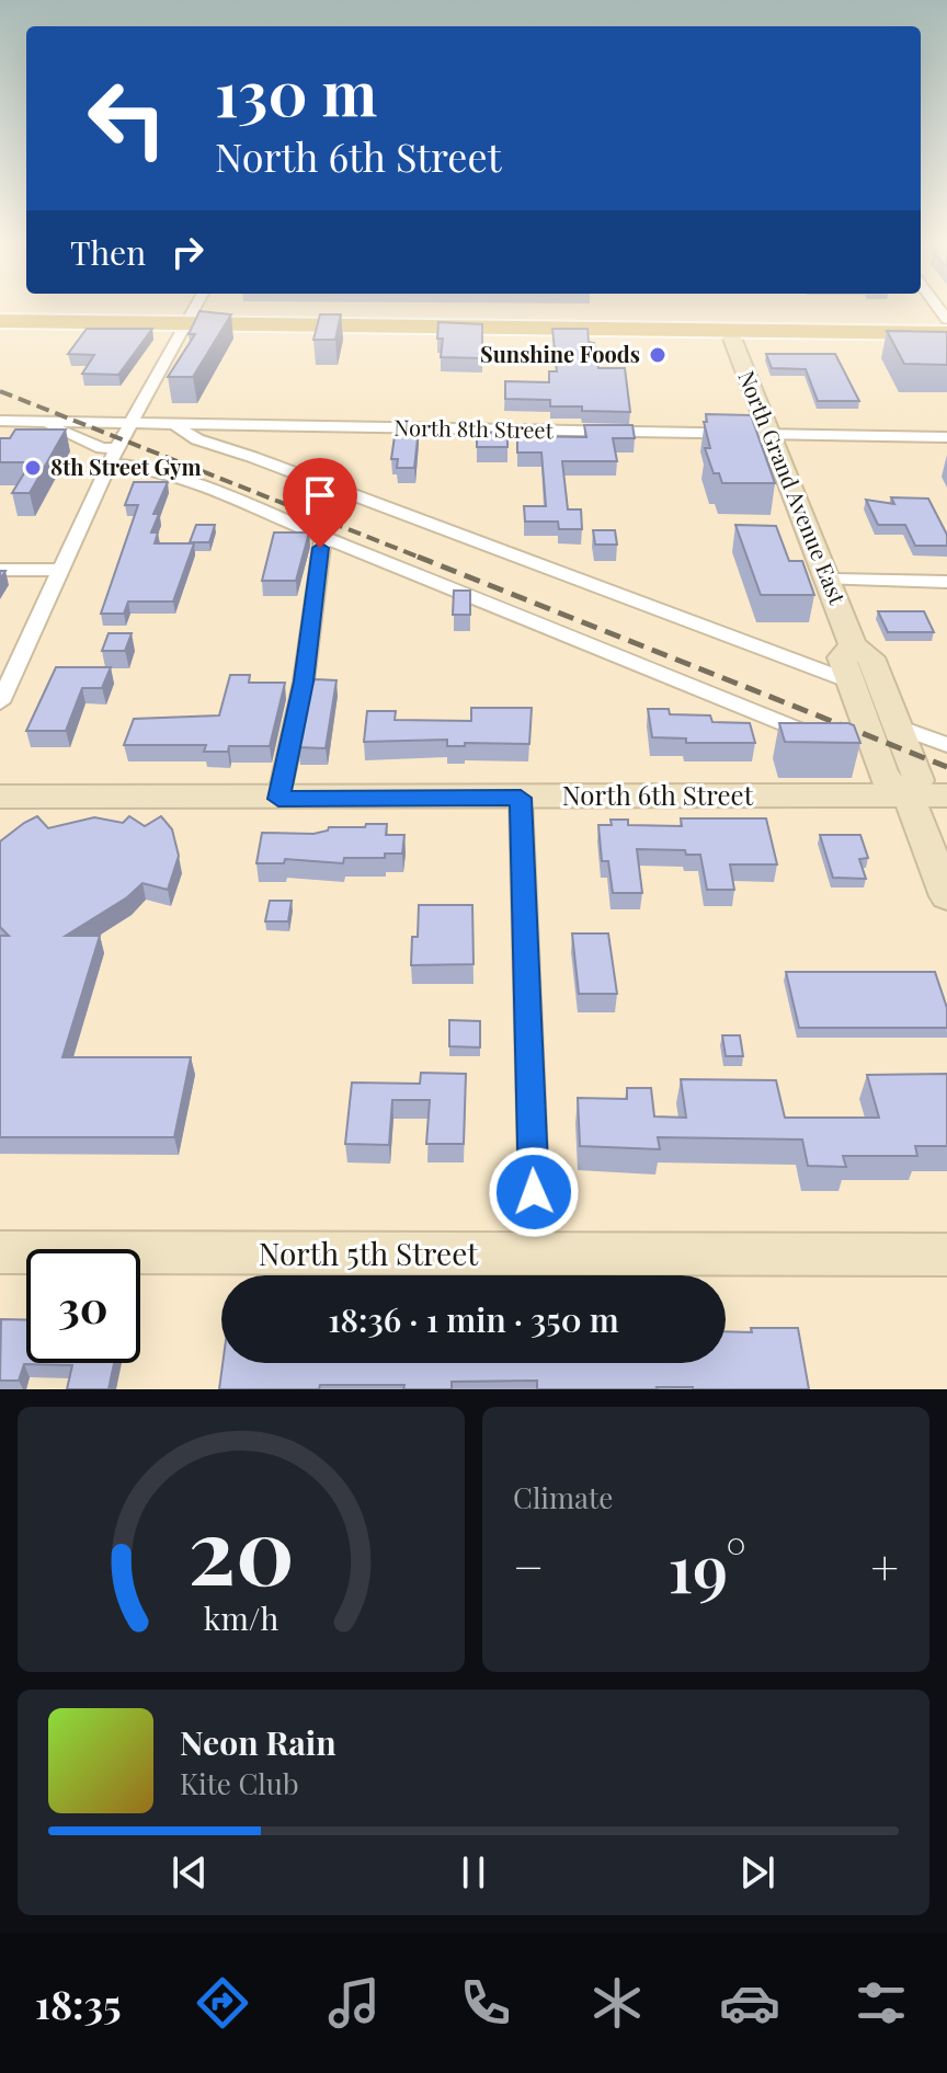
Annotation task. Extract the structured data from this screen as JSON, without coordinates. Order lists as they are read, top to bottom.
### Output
{
  "streets": {
    "main road": ["North Grand Avenue East", "North 6th Street", "North 5th Street"],
    "street": ["North 8th Street"]
  },
  "crossings": [
    ["North 8th Street", "North Grand Avenue East"],
    ["North Grand Avenue East", "North 6th Street"]
  ],
  "places": ["Sunshine Foods", "8th Street Gym"],
  "page": {
    "turn": ["130 m", "North 6th Street"],
    "then": "Then",
    "limit": "30",
    "trip": "18:36 · 1 min · 350 m",
    "tile": "Climate",
    "heat": ["−", "19°", "+"],
    "song": ["Neon Rain", "Kite Club"],
    "tabs": "18:35",
    "gauge": ["20", "km/h"]
  }
}
